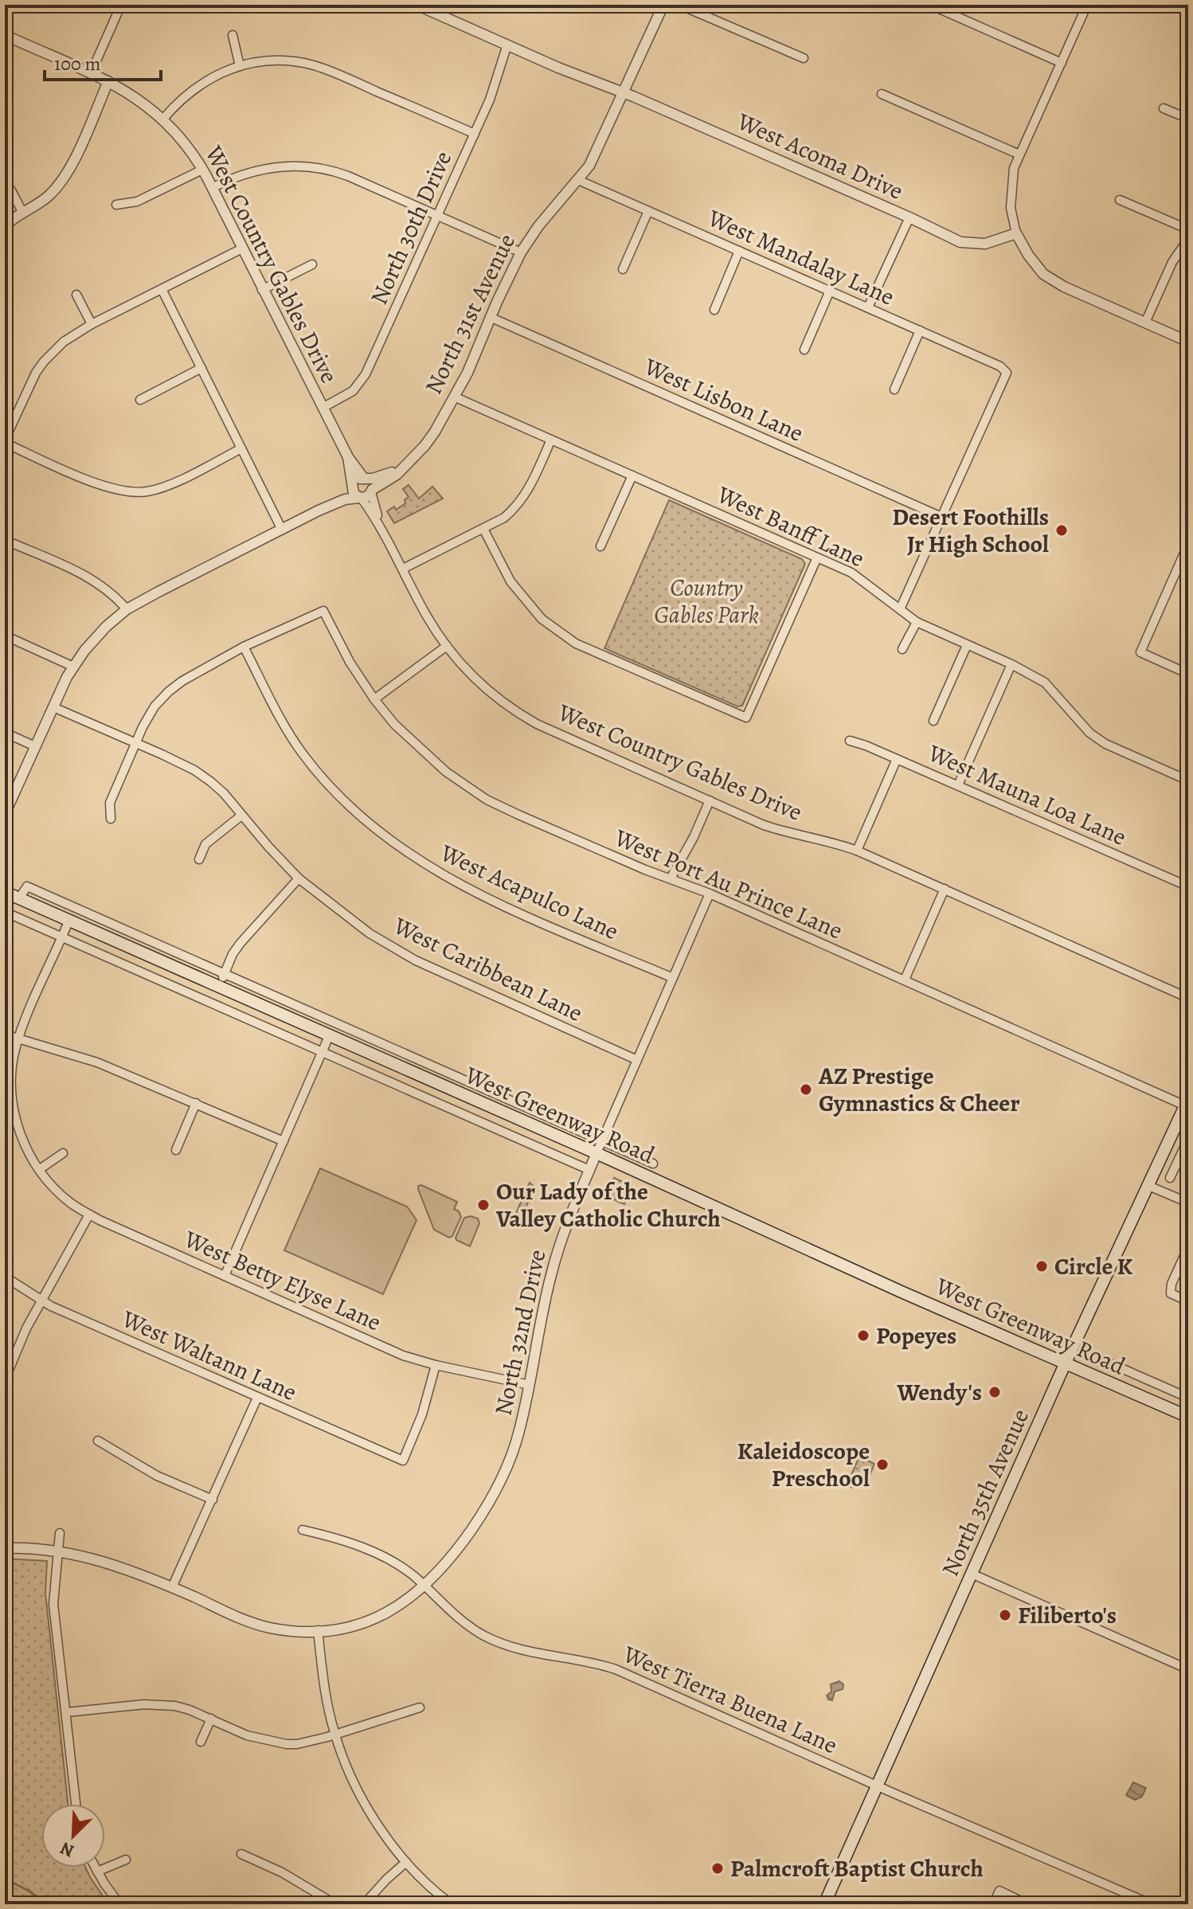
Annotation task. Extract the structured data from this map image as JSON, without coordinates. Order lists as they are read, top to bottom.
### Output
{
  "streets": {
    "main road": ["West Greenway Road", "North 35th Avenue"],
    "street": [
      "West Acoma Drive",
      "North 30th Drive",
      "West Mandalay Lane",
      "West Country Gables Drive",
      "North 31st Avenue",
      "West Lisbon Lane",
      "West Banff Lane",
      "West Mauna Loa Lane",
      "West Port Au Prince Lane",
      "West Acapulco Lane",
      "West Caribbean Lane",
      "West Betty Elyse Lane",
      "North 32nd Drive",
      "West Waltann Lane",
      "West Tierra Buena Lane"
    ]
  },
  "crossings": [
    ["West Acoma Drive", "North 30th Drive"],
    ["West Acoma Drive", "North 31st Avenue"],
    ["North 30th Drive", "West Country Gables Drive"],
    ["West Mandalay Lane", "North 31st Avenue"],
    ["West Mandalay Lane", "West Lisbon Lane"],
    ["West Country Gables Drive", "North 31st Avenue"],
    ["North 31st Avenue", "West Lisbon Lane"],
    ["North 31st Avenue", "West Banff Lane"],
    ["West Port Au Prince Lane", "West Acapulco Lane"],
    ["West Port Au Prince Lane", "North 32nd Drive"],
    ["West Port Au Prince Lane", "North 35th Avenue"],
    ["West Acapulco Lane", "North 32nd Drive"],
    ["West Caribbean Lane", "North 32nd Drive"],
    ["West Greenway Road", "North 32nd Drive"],
    ["West Greenway Road", "North 35th Avenue"],
    ["West Betty Elyse Lane", "North 32nd Drive"],
    ["West Betty Elyse Lane", "West Waltann Lane"],
    ["North 32nd Drive", "West Tierra Buena Lane"],
    ["North 35th Avenue", "West Tierra Buena Lane"]
  ],
  "parks": ["Country Gables Park"],
  "places": [
    "Desert Foothills Jr High School",
    "AZ Prestige Gymnastics & Cheer",
    "Our Lady of the Valley Catholic Church",
    "Circle K",
    "Popeyes",
    "Wendy's",
    "Kaleidoscope Preschool",
    "Filiberto's",
    "Palmcroft Baptist Church"
  ],
  "scale_bar": "100 m",
  "north": "bottom left"
}
